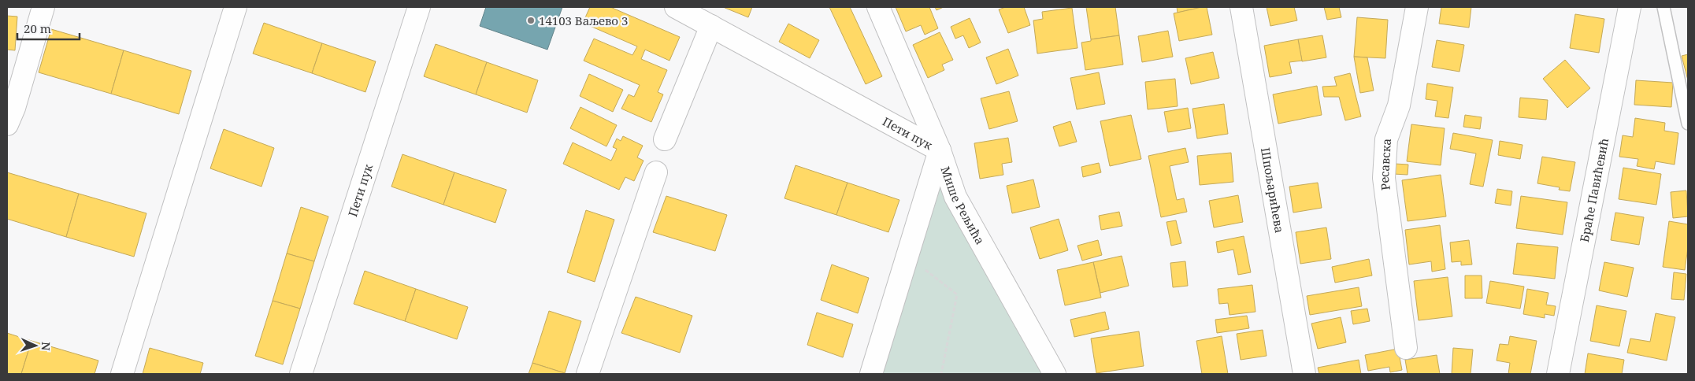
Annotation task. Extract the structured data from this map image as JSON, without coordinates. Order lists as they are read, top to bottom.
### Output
{
  "streets": {
    "street": [
      "Пети пук",
      "Ресавска",
      "Шпољарићева",
      "Браће Павићевић",
      "Мише Рељића"
    ]
  },
  "crossings": [
    ["Пети пук", "Мише Рељића"]
  ],
  "places": ["14103 Ваљево 3"],
  "scale_bar": "20 m",
  "north": "right"
}
